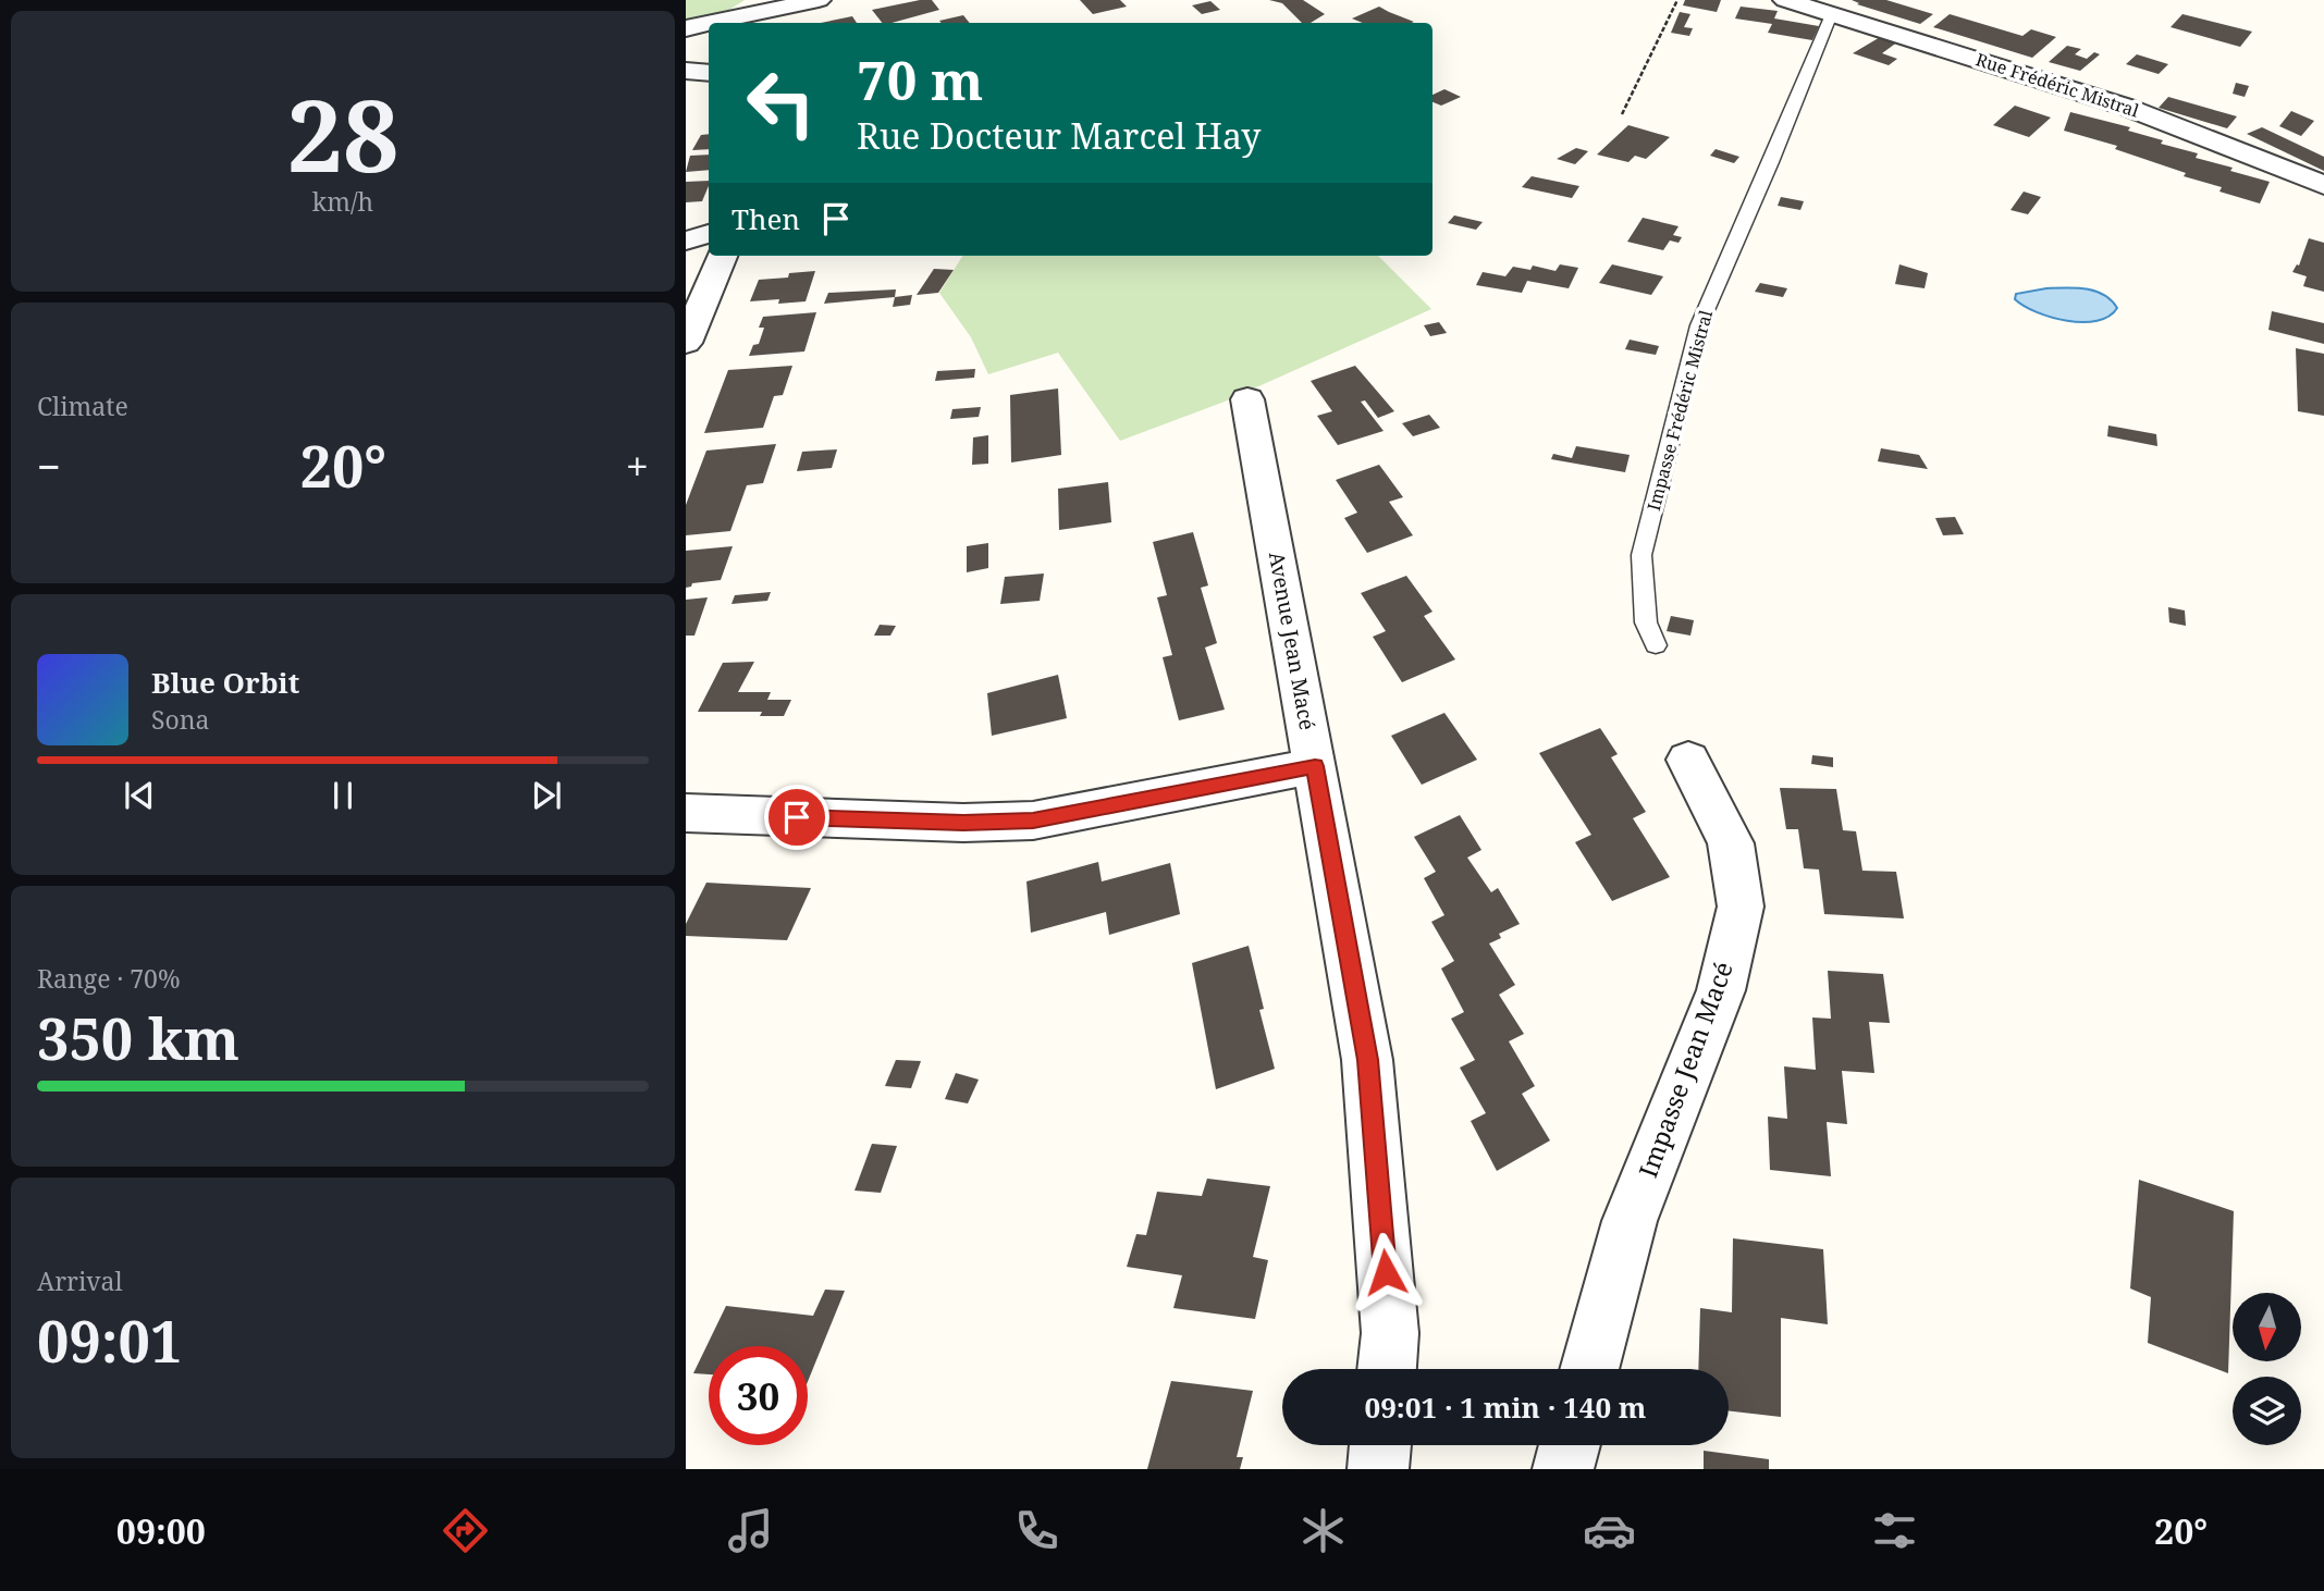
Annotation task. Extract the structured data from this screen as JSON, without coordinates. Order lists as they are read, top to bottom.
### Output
{
  "streets": {
    "street": ["Rue Frédéric Mistral", "Avenue Jean Macé", "Impasse Jean Macé"],
    "lane": ["Impasse Frédéric Mistral"]
  },
  "crossings": [
    ["Rue Frédéric Mistral", "Impasse Frédéric Mistral"]
  ],
  "north": "bottom",
  "page": {
    "tile": [
      ["28", "km/h"],
      "Climate",
      ["Range · 70%", "350 km"],
      ["Arrival", "09:01"]
    ],
    "turn": ["70 m", "Rue Docteur Marcel Hay"],
    "then": "Then",
    "heat": ["−", "20°", "+"],
    "song": ["Blue Orbit", "Sona"],
    "limit": "30",
    "trip": "09:01 · 1 min · 140 m",
    "tabs": ["09:00", "20°"]
  }
}
